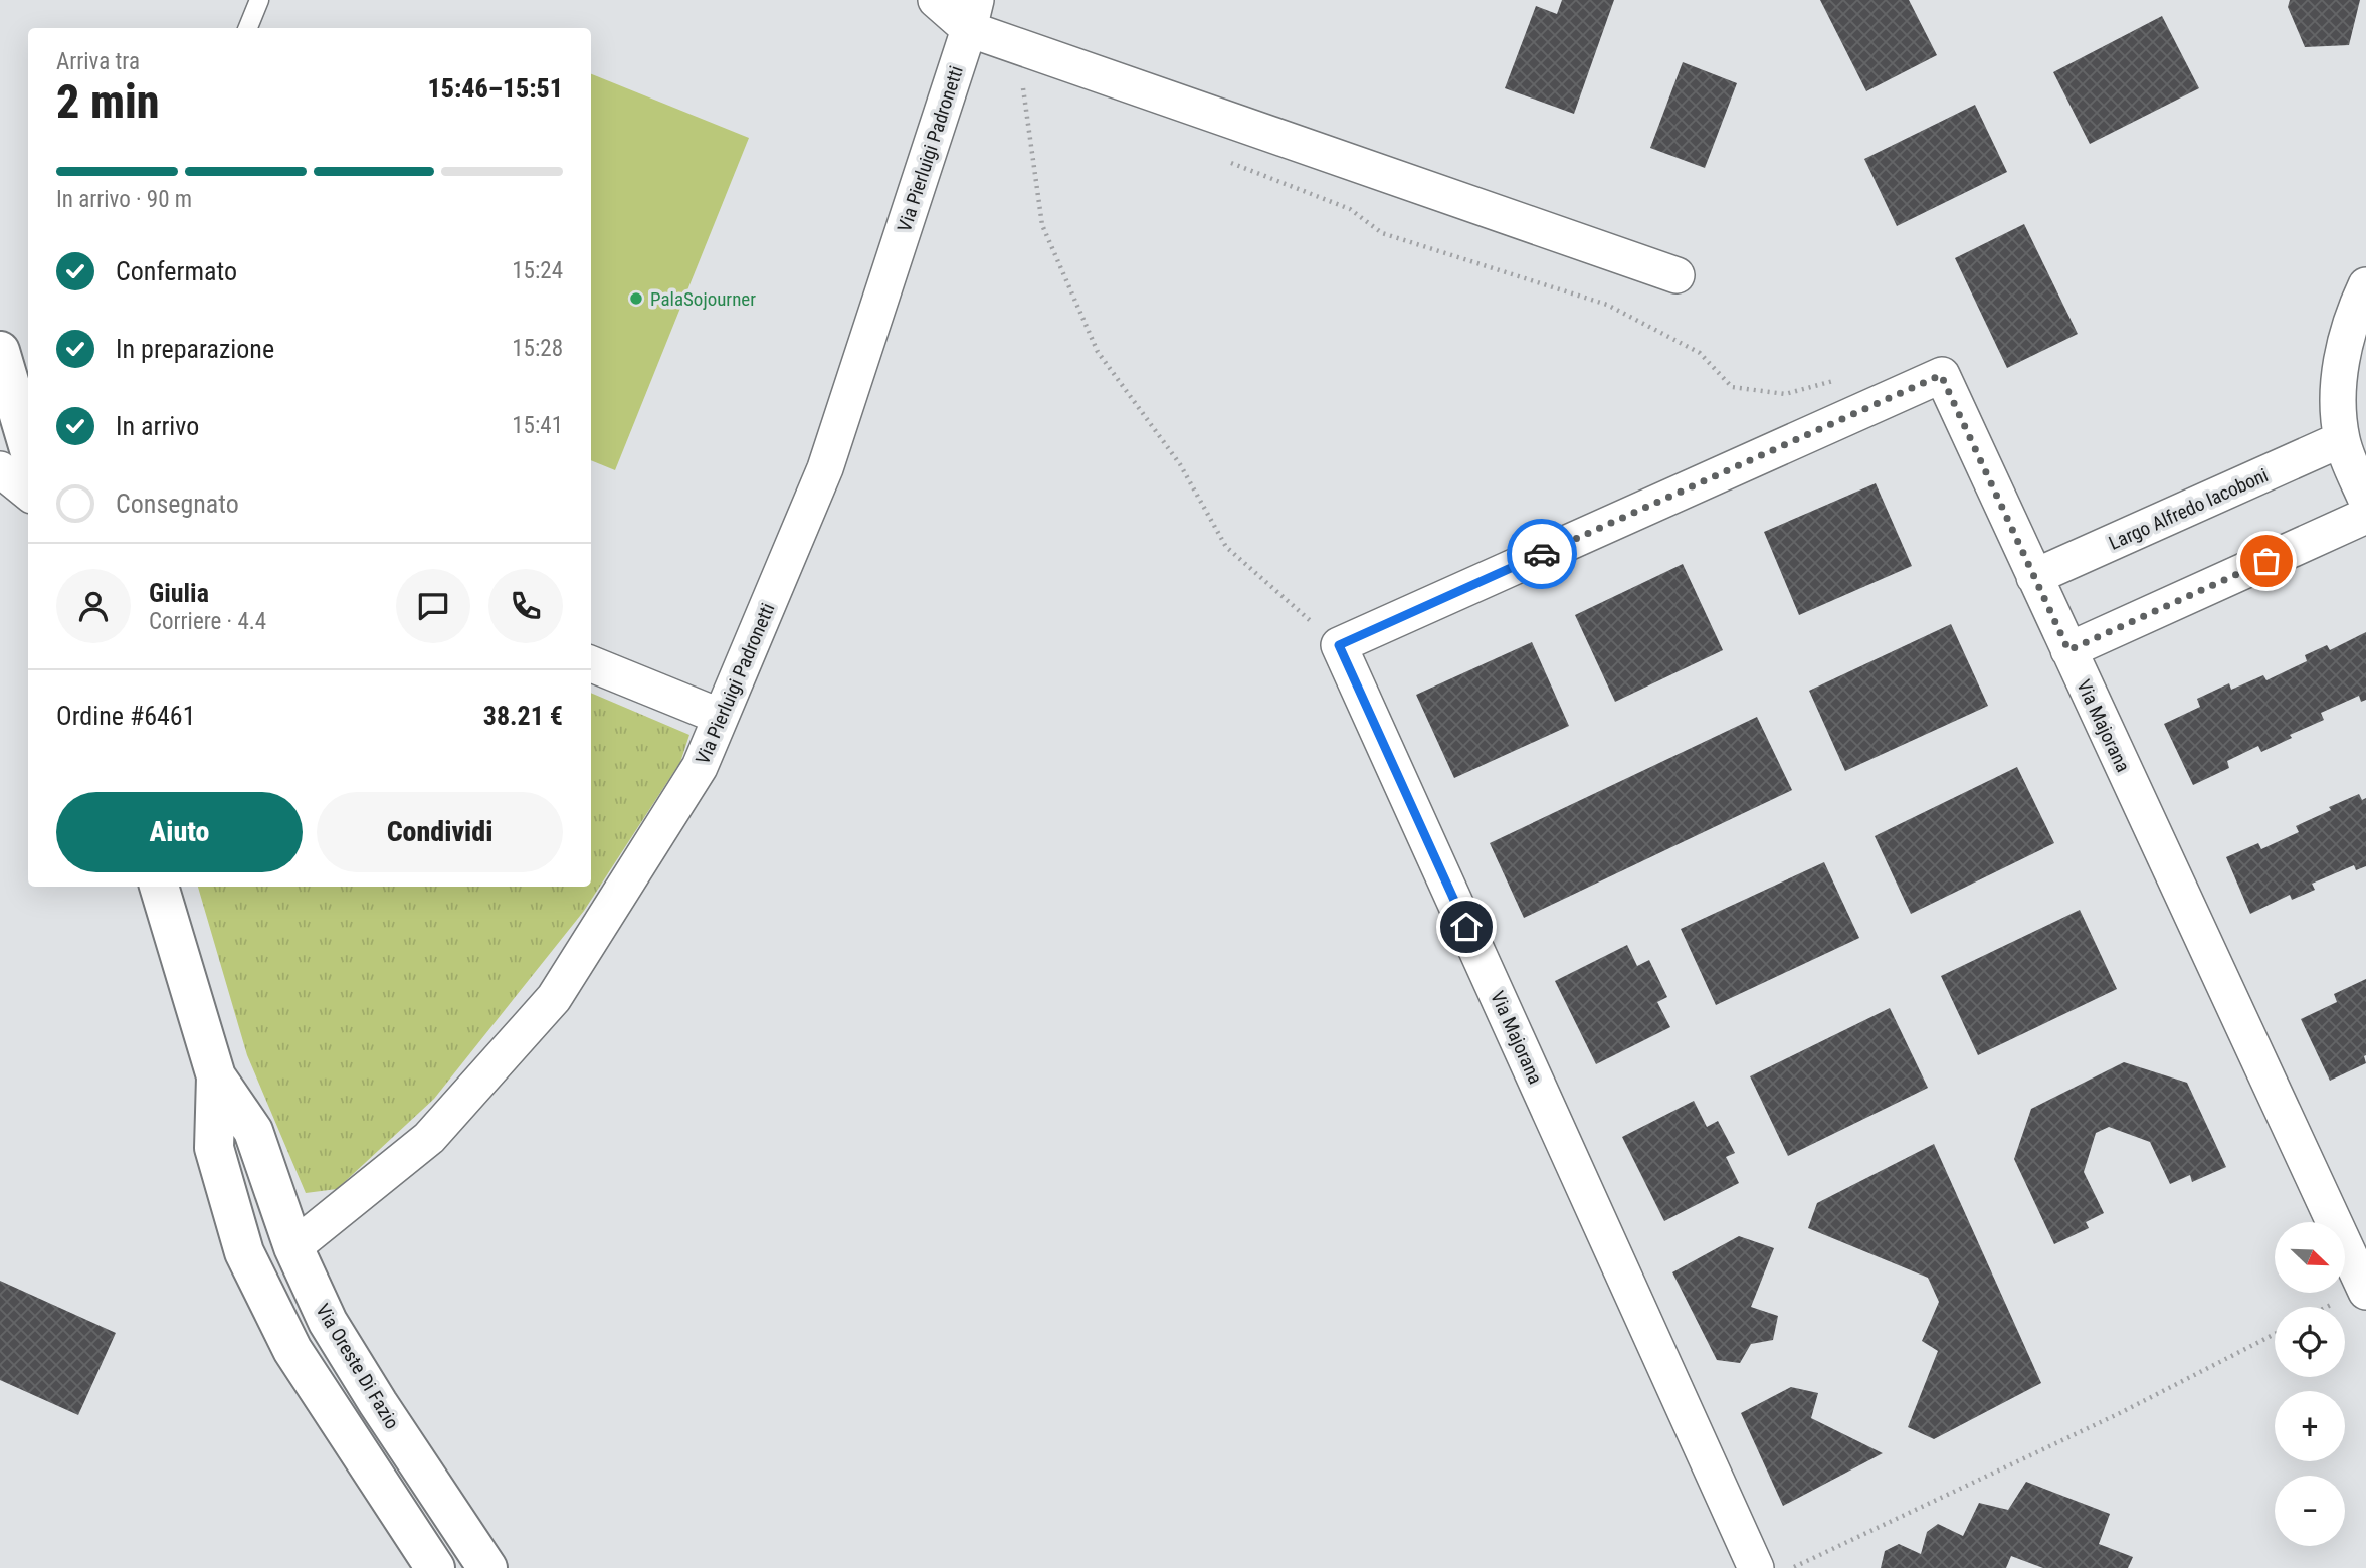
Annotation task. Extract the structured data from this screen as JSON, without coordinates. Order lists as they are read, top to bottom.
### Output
{
  "streets": {
    "street": [
      "Via Pierluigi Padronetti",
      "Largo Alfredo Iacoboni",
      "Via Majorana",
      "Via Oreste Di Fazio"
    ]
  },
  "crossings": [
    ["Via Pierluigi Padronetti", "Via Oreste Di Fazio"],
    ["Largo Alfredo Iacoboni", "Via Majorana"]
  ],
  "places": ["PalaSojourner"],
  "north": "bottom right",
  "page": {
    "heading": ["2 min", "Arriva tra", "15:46–15:51"],
    "panel": [
      "Giulia",
      "Corriere · 4.4",
      "Ordine #6461",
      "38.21 €"
    ],
    "bar": "In arrivo · 90 m",
    "list": [
      ["Confermato", "15:24"],
      ["In preparazione", "15:28"],
      ["In arrivo", "15:41"],
      "Consegnato"
    ],
    "buttons": ["Aiuto", "Condividi"],
    "map_buttons": ["+", "−"]
  }
}
